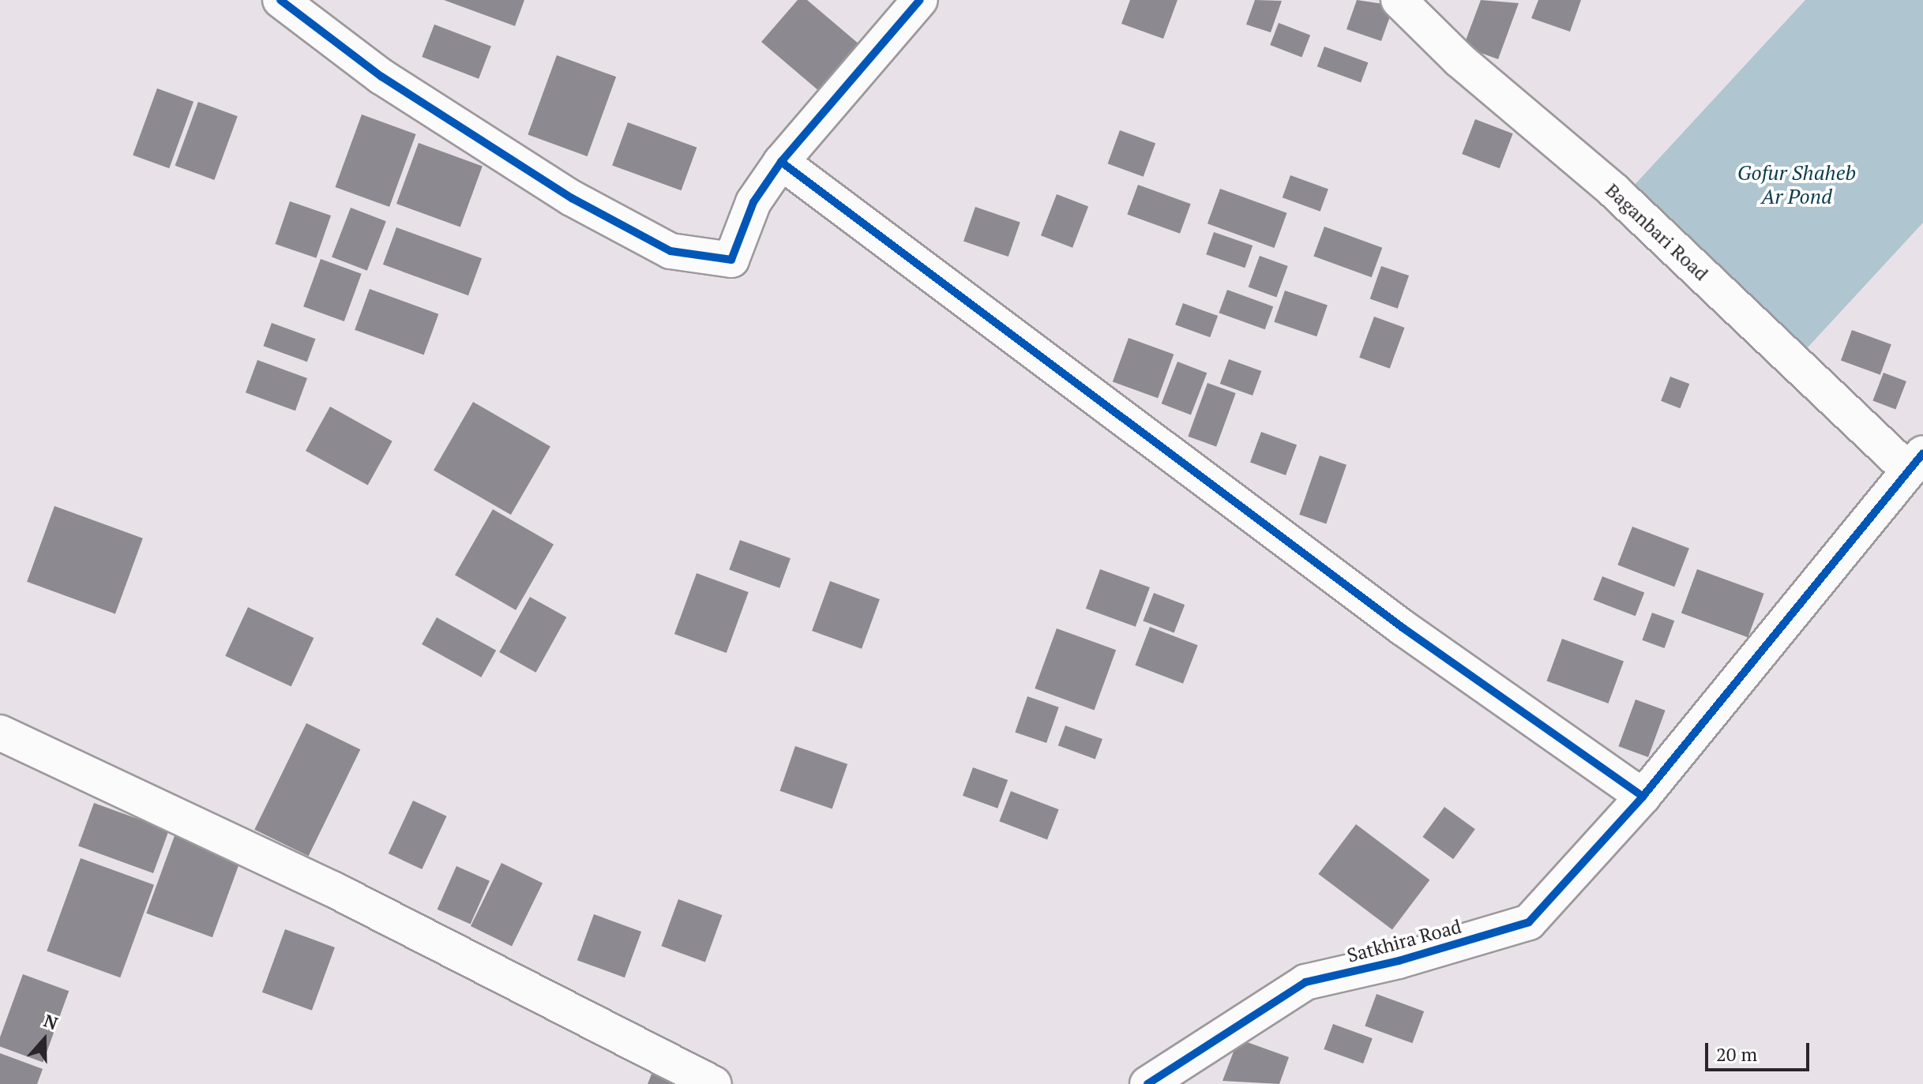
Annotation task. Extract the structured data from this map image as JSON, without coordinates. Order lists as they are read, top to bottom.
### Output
{
  "streets": {
    "street": ["Baganbari Road", "Satkhira Road"]
  },
  "crossings": [
    ["Baganbari Road", "Satkhira Road"]
  ],
  "water": ["Gofur Shaheb Ar Pond"],
  "scale_bar": "20 m",
  "north": "top"
}
